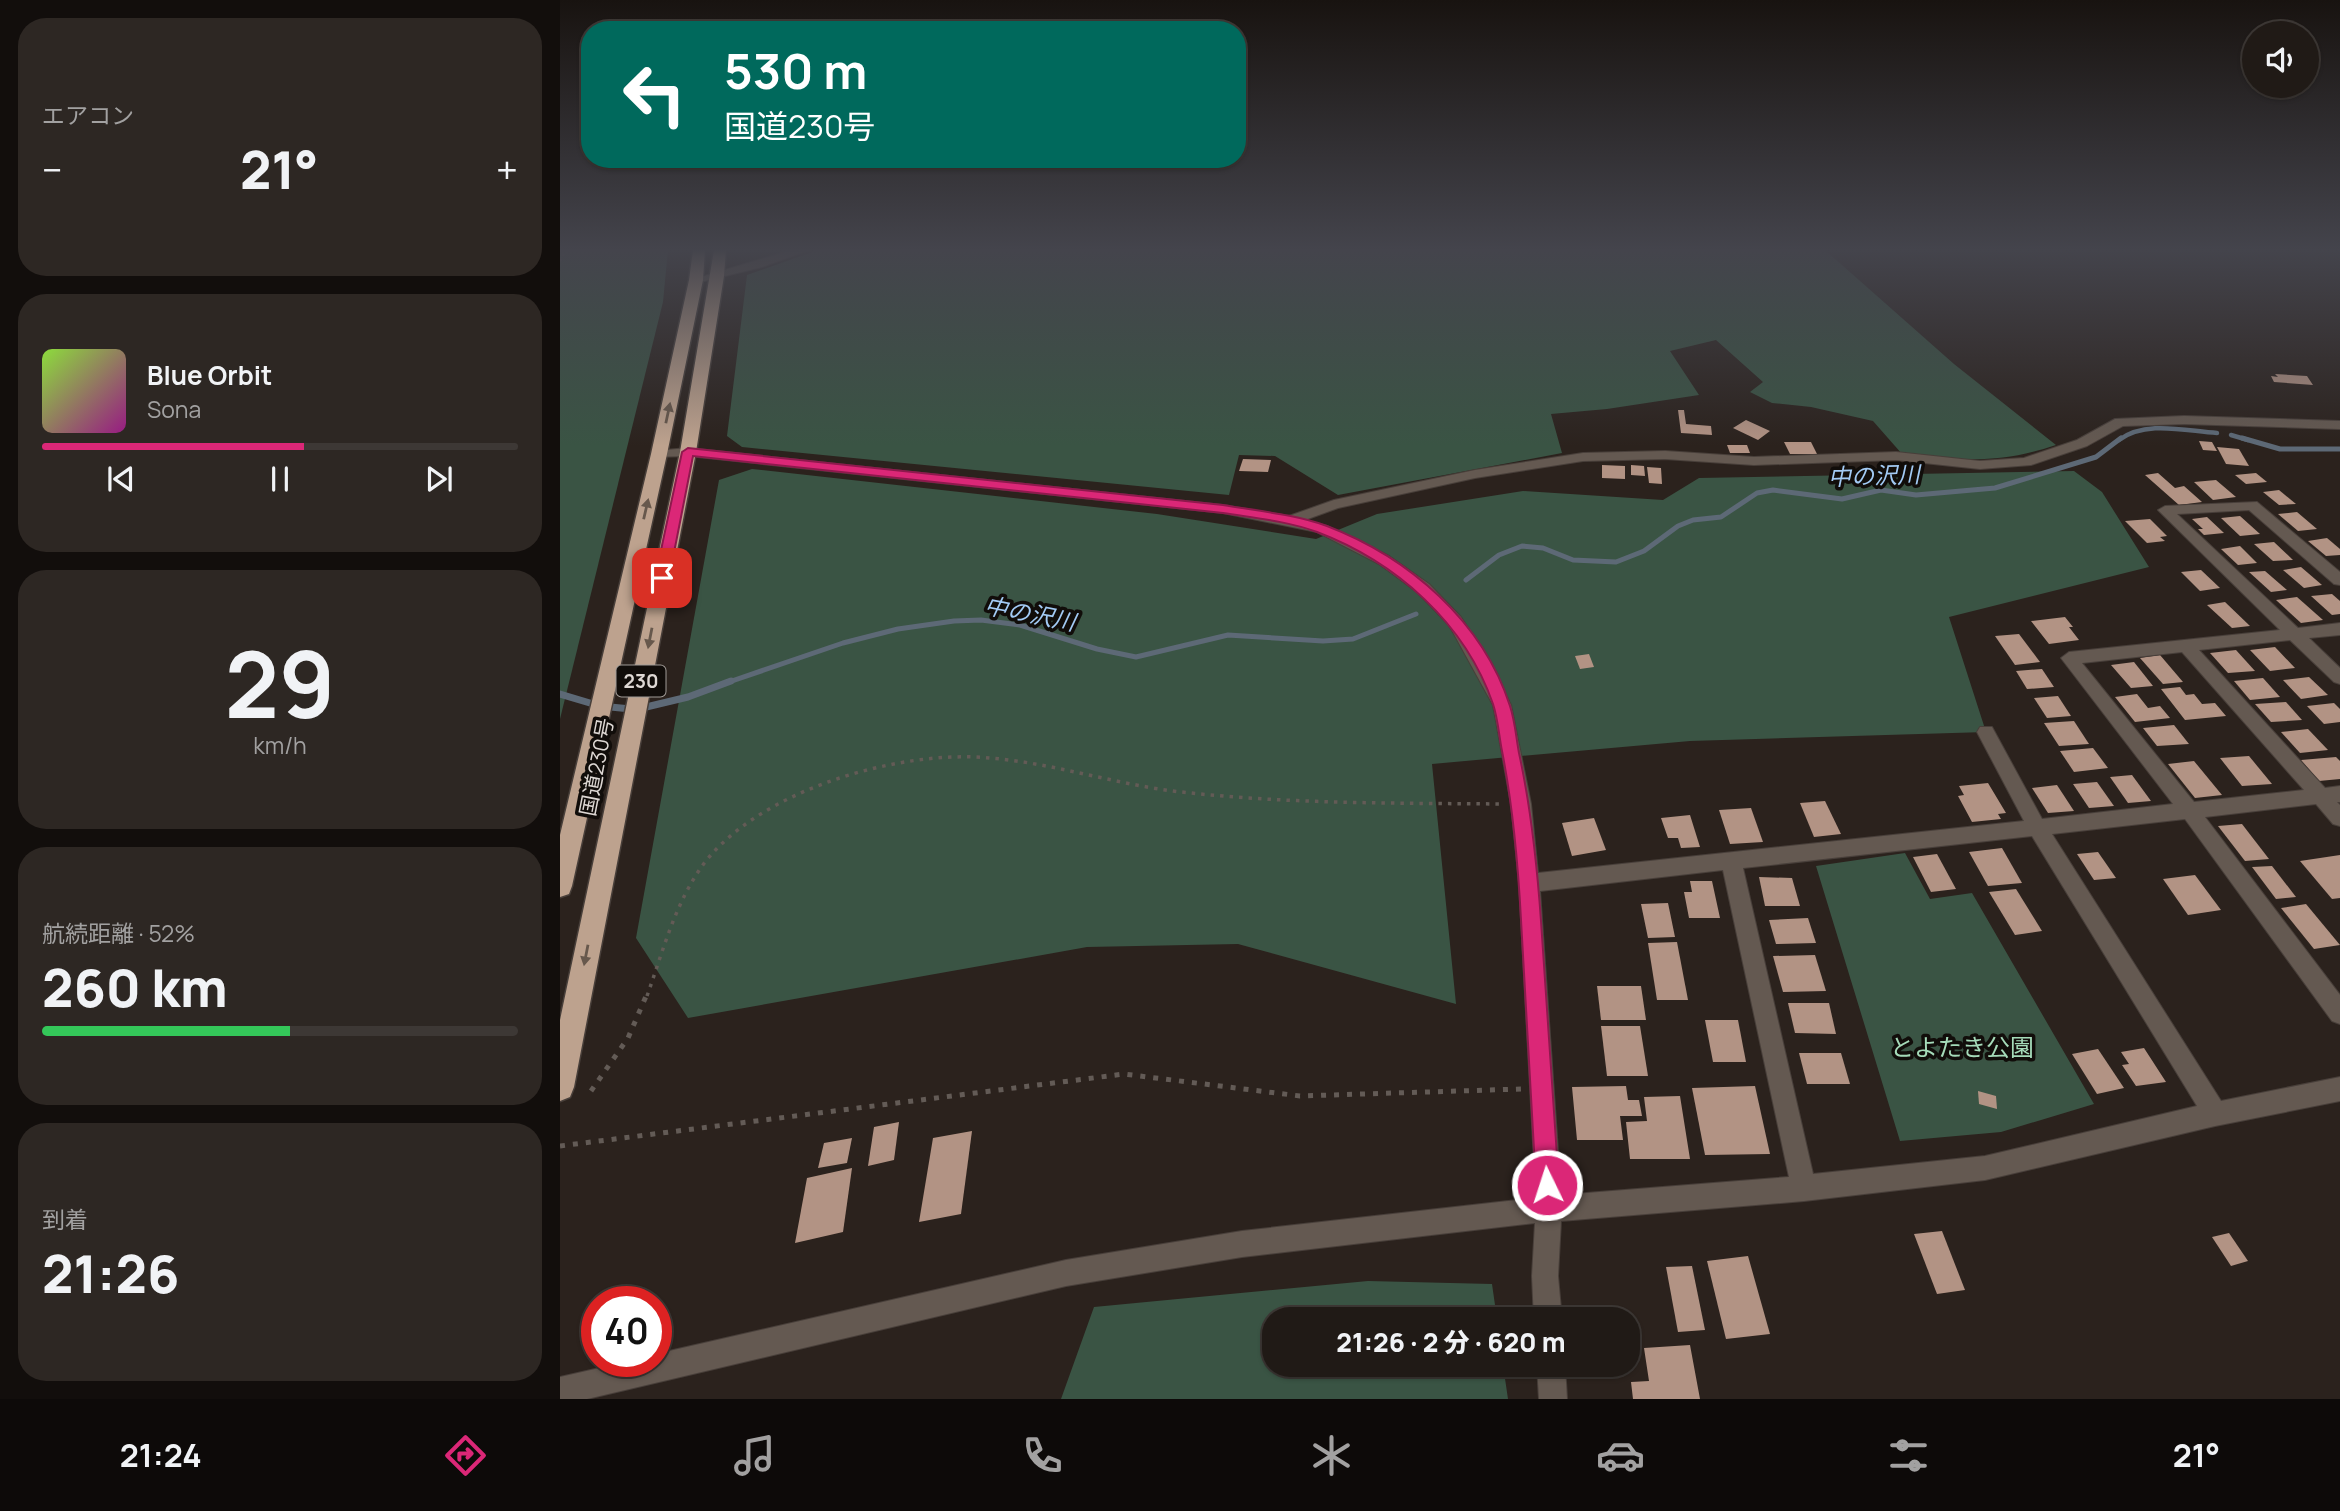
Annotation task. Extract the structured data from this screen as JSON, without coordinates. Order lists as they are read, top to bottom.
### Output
{
  "streets": {
    "highway": ["230", "国道230号"]
  },
  "water": ["中の沢川"],
  "parks": ["とよたき公園"],
  "page": {
    "tile": [
      "エアコン",
      ["29", "km/h"],
      ["航続距離 · 52%", "260 km"],
      ["到着", "21:26"]
    ],
    "turn": ["530 m", "国道230号"],
    "heat": ["−", "21°", "+"],
    "song": ["Blue Orbit", "Sona"],
    "limit": "40",
    "trip": "21:26 · 2 分 · 620 m",
    "tabs": ["21:24", "21°"]
  }
}
